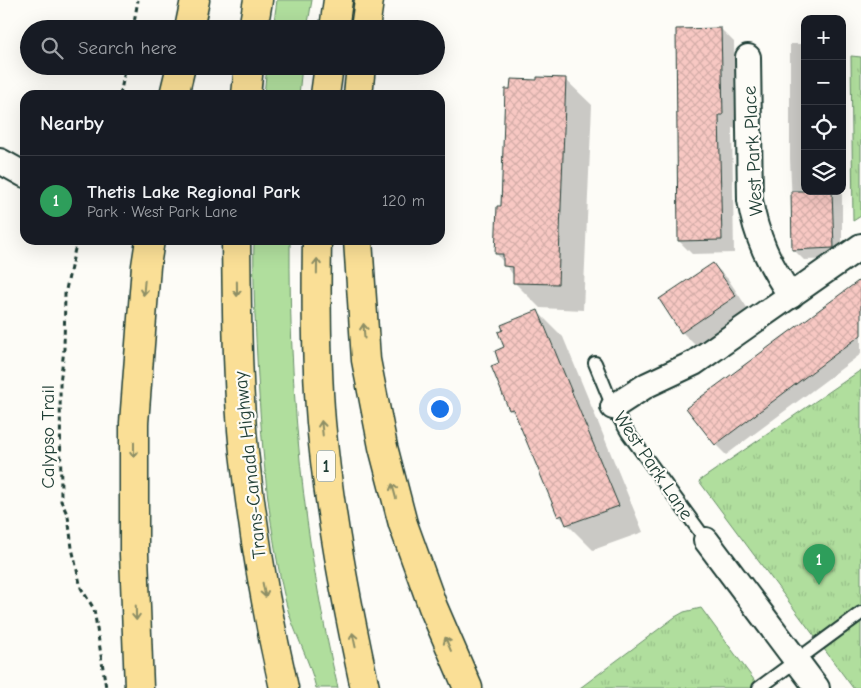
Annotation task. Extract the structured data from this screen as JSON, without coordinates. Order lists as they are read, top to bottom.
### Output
{
  "streets": {
    "highway": ["Trans-Canada Highway", "1"],
    "street": ["West Park Place", "West Park Lane"],
    "path": ["Calypso Trail"]
  },
  "crossings": [
    ["West Park Place", "West Park Lane"]
  ],
  "page": {
    "map_buttons": ["+", "−"],
    "search": "Search here",
    "heading": "Nearby",
    "list": [
      {
        "mark": "1",
        "name": "Thetis Lake Regional Park",
        "note": "Park · West Park Lane",
        "value": "120 m"
      }
    ],
    "pins": "1"
  }
}
